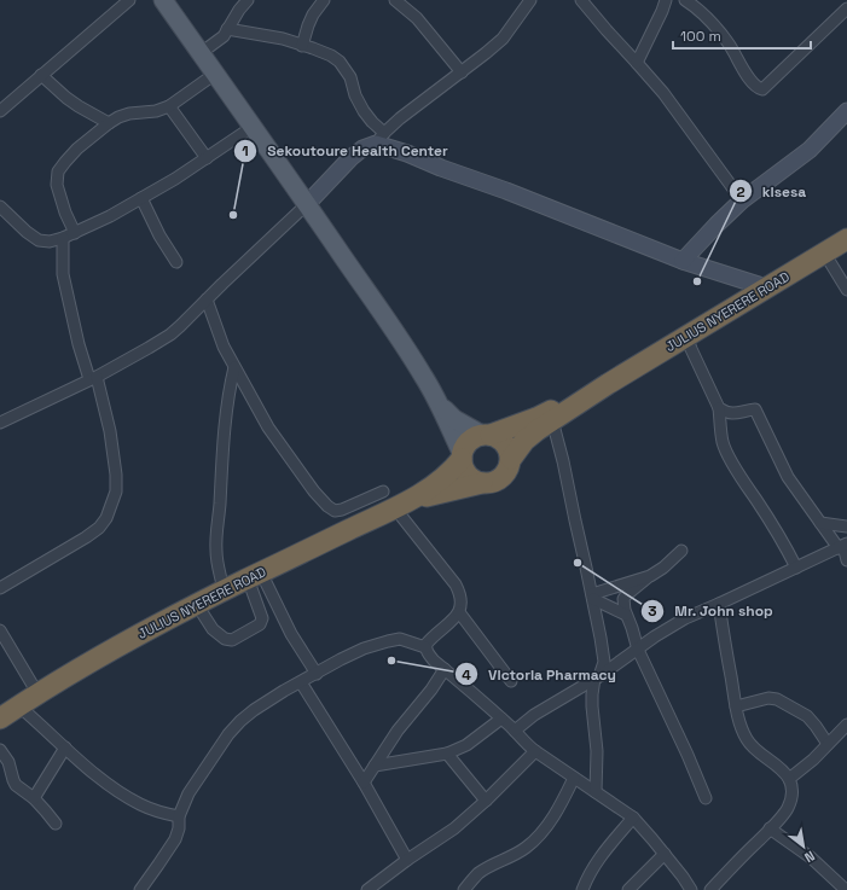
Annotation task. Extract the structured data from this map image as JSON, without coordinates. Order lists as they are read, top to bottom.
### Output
{
  "streets": {
    "highway": ["JULIUS NYERERE ROAD"]
  },
  "places": [
    "Sekoutoure Health Center",
    "kisesa",
    "Mr. John shop",
    "Victoria Pharmacy"
  ],
  "scale_bar": "100 m",
  "north": "bottom right"
}
